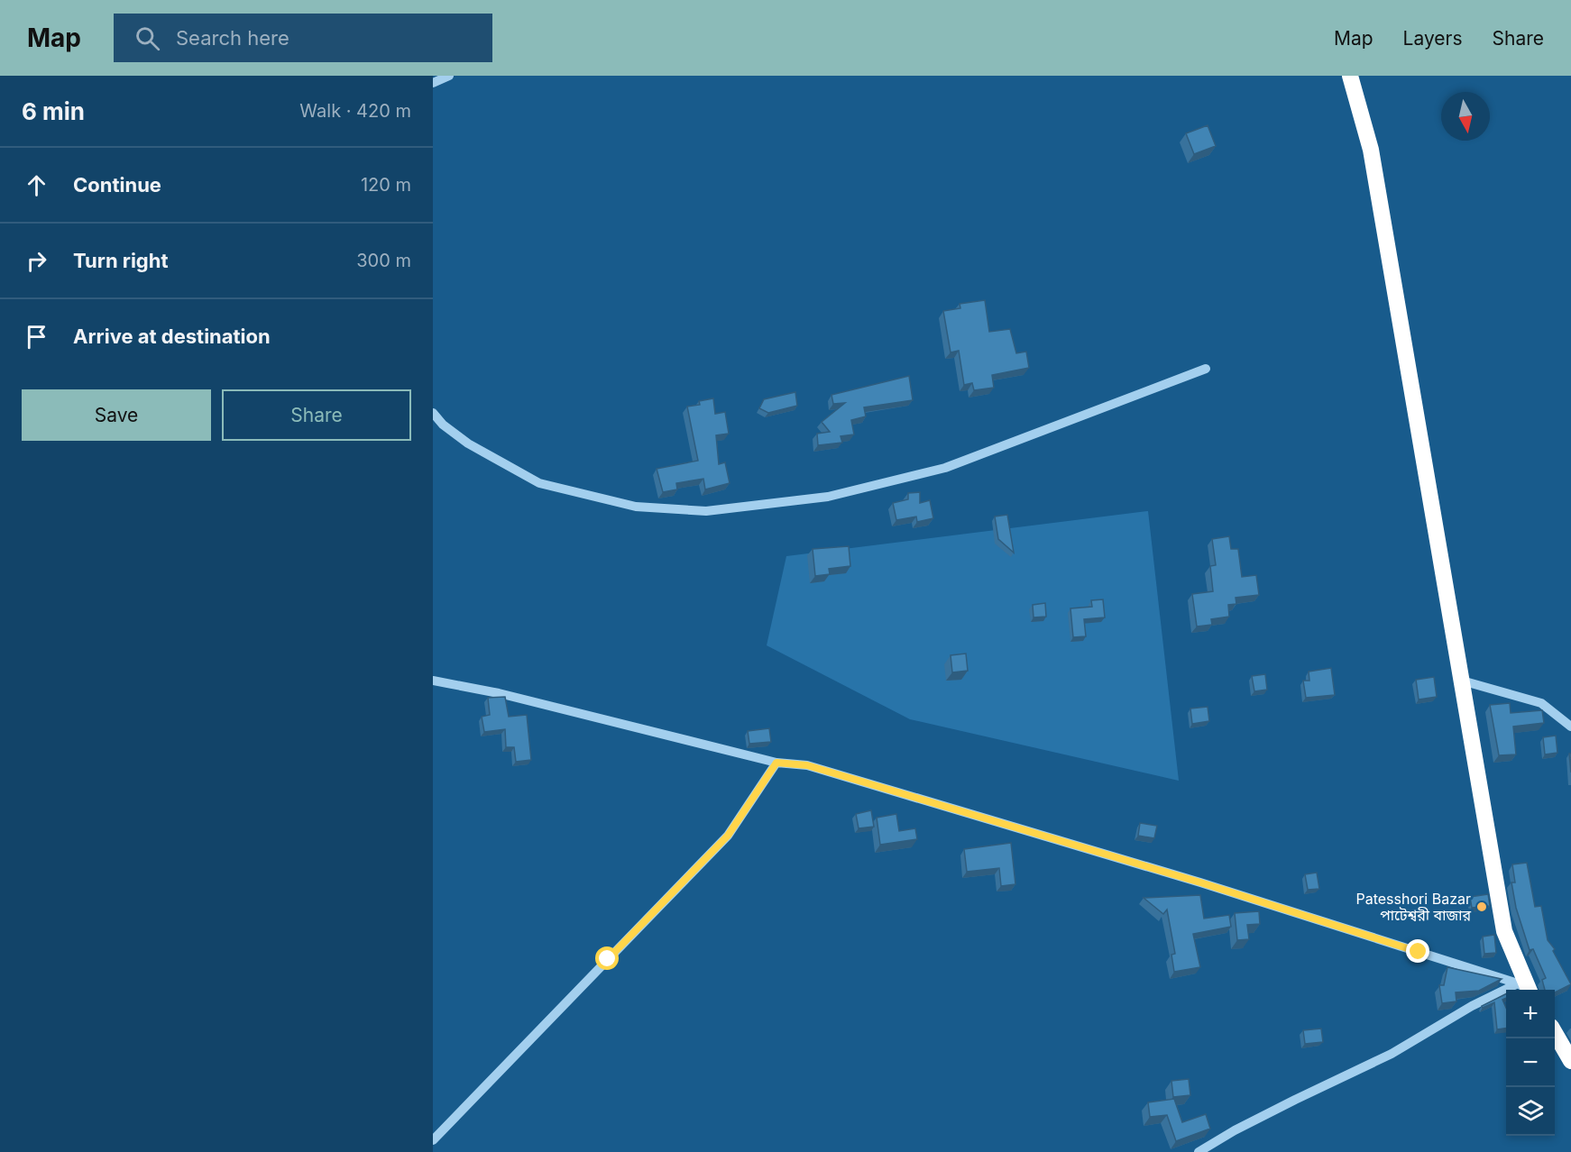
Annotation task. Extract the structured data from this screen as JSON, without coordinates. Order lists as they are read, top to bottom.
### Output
{
  "places": ["Patesshori Bazar পাটেশ্বরী বাজার"],
  "north": "bottom",
  "page": {
    "header": "Map",
    "search": "Search here",
    "nav": ["Map", "Layers", "Share"],
    "heading": ["6 min", "Walk · 420 m"],
    "list": [
      ["Continue", "120 m"],
      ["Turn right", "300 m"],
      "Arrive at destination"
    ],
    "buttons": ["Save", "Share"],
    "map_buttons": ["+", "−"]
  }
}
